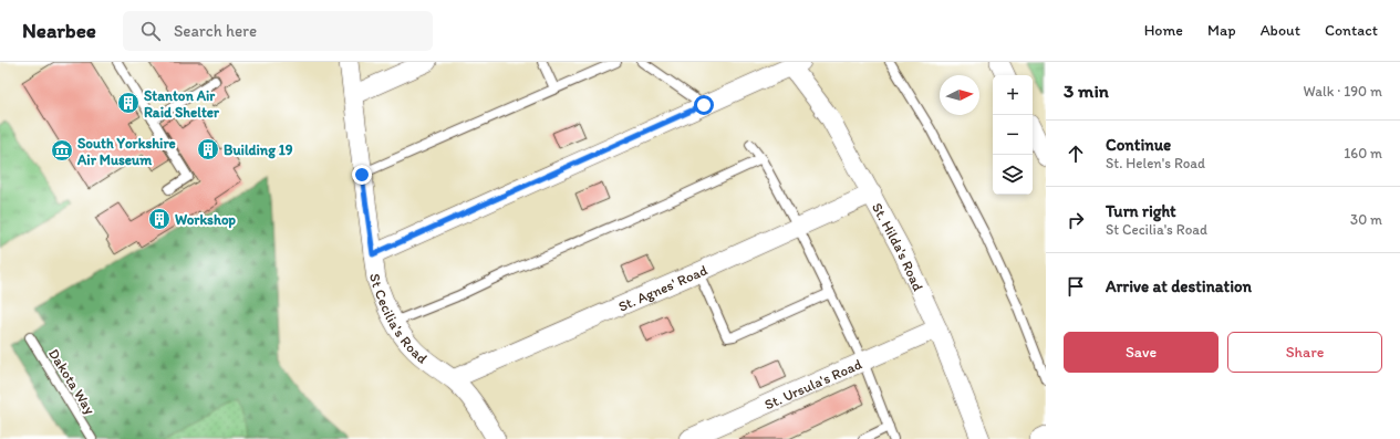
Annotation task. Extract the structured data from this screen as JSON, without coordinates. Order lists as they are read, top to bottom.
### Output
{
  "streets": {
    "street": [
      "St. Hilda's Road",
      "St. Agnes' Road",
      "St Cecilia's Road",
      "St. Ursula's Road"
    ],
    "lane": ["Dakota Way"]
  },
  "crossings": [
    ["St. Hilda's Road", "St. Agnes' Road"],
    ["St. Hilda's Road", "St. Ursula's Road"],
    ["St. Agnes' Road", "St Cecilia's Road"]
  ],
  "places": {
    "building": ["Stanton Air Raid Shelter", "Building 19", "Workshop"],
    "museum": ["South Yorkshire Air Museum"]
  },
  "north": "right",
  "page": {
    "header": "Nearbee",
    "search": "Search here",
    "nav": [
      "Home",
      "Map",
      "About",
      "Contact"
    ],
    "heading": ["3 min", "Walk · 190 m"],
    "map_buttons": ["+", "−"],
    "list": [
      ["Continue", "St. Helen's Road", "160 m"],
      ["Turn right", "St Cecilia's Road", "30 m"],
      "Arrive at destination"
    ],
    "buttons": ["Save", "Share"]
  }
}
